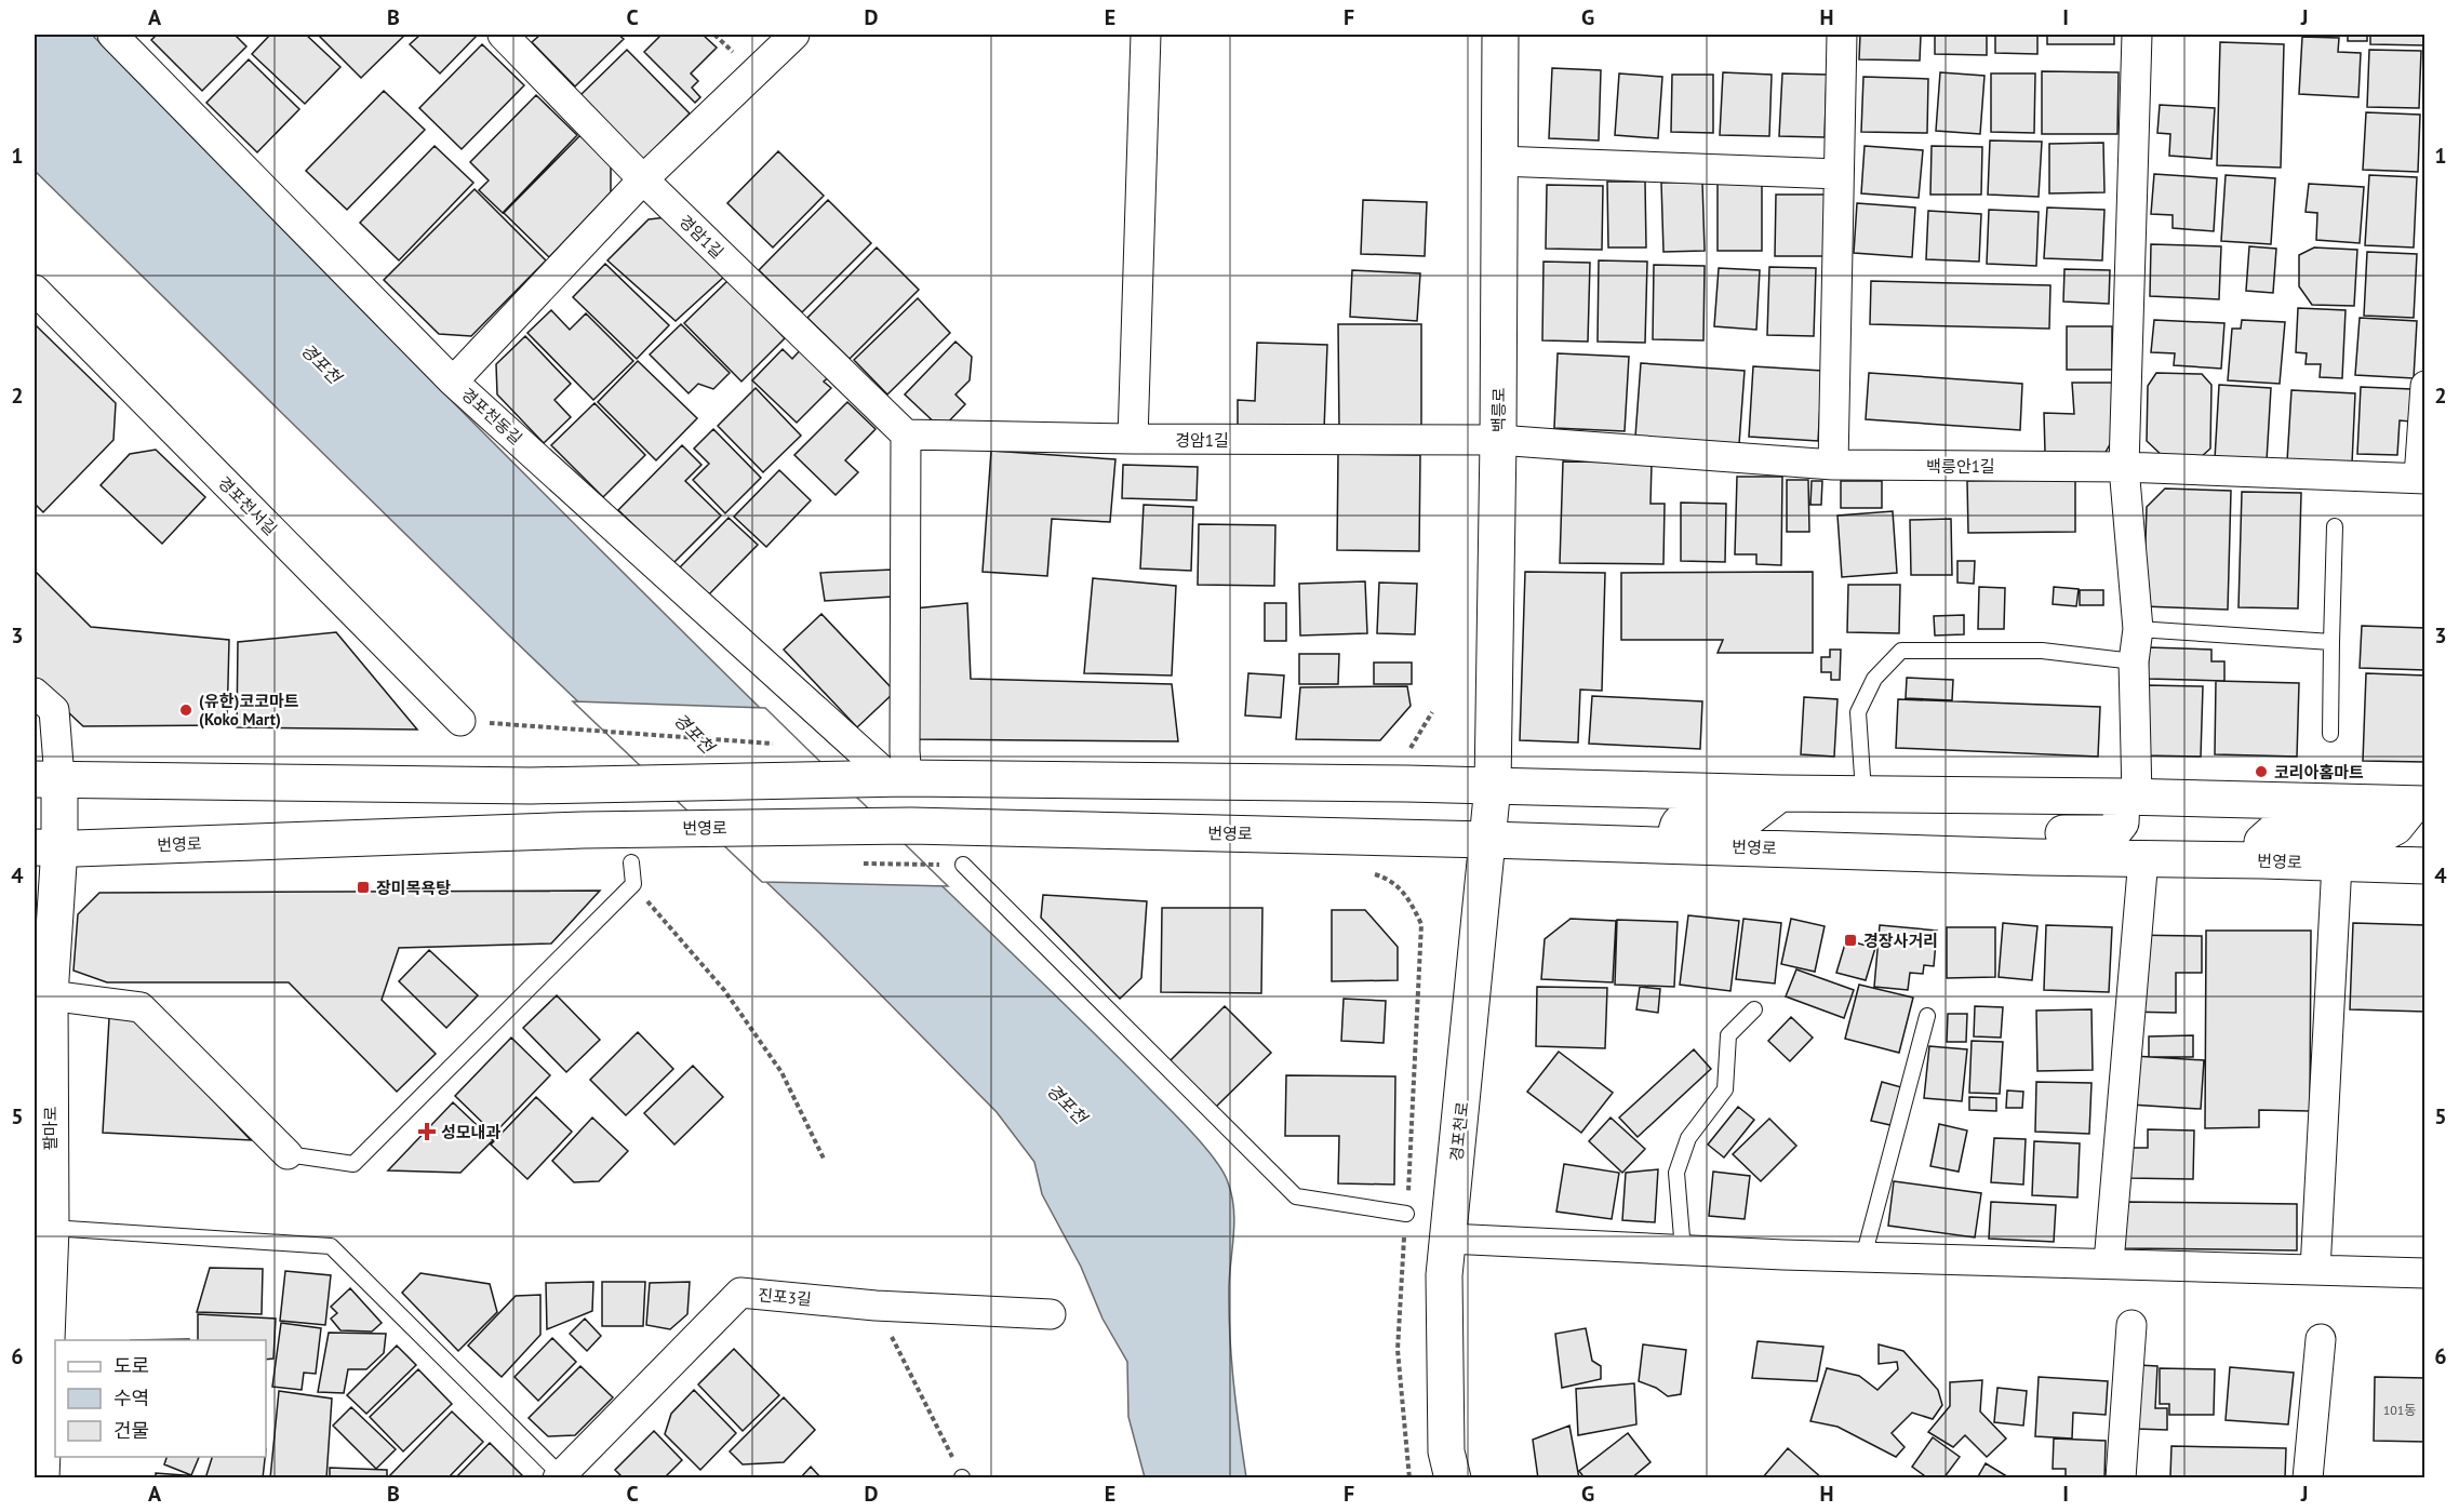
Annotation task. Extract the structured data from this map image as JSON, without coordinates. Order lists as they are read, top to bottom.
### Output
{
  "streets": {
    "main road": [
      "백릉로",
      "번영로",
      "팔마로",
      "경포천로"
    ],
    "street": [
      "경암1길",
      "경포천동길",
      "백릉안1길",
      "경포천서길",
      "진포3길"
    ]
  },
  "crossings": [
    ["경암1길", "백릉로"],
    ["경암1길", "백릉안1길"],
    ["백릉로", "백릉안1길"],
    ["백릉로", "경포천로"],
    ["번영로", "팔마로"],
    ["번영로", "경포천로"]
  ],
  "water": ["경포천"],
  "places": {
    "other": ["(유한)코코마트 (Koko Mart)", "코리아홈마트"],
    "transit": ["장미목욕탕", "경장사거리"],
    "health": ["성모내과"]
  },
  "house_numbers": ["101동"],
  "legend": ["도로", "수역", "건물"],
  "grid": {
    "columns": [
      "A",
      "B",
      "C",
      "D",
      "E",
      "F",
      "G",
      "H",
      "I",
      "J"
    ],
    "rows": [
      "1",
      "2",
      "3",
      "4",
      "5",
      "6"
    ]
  }
}
